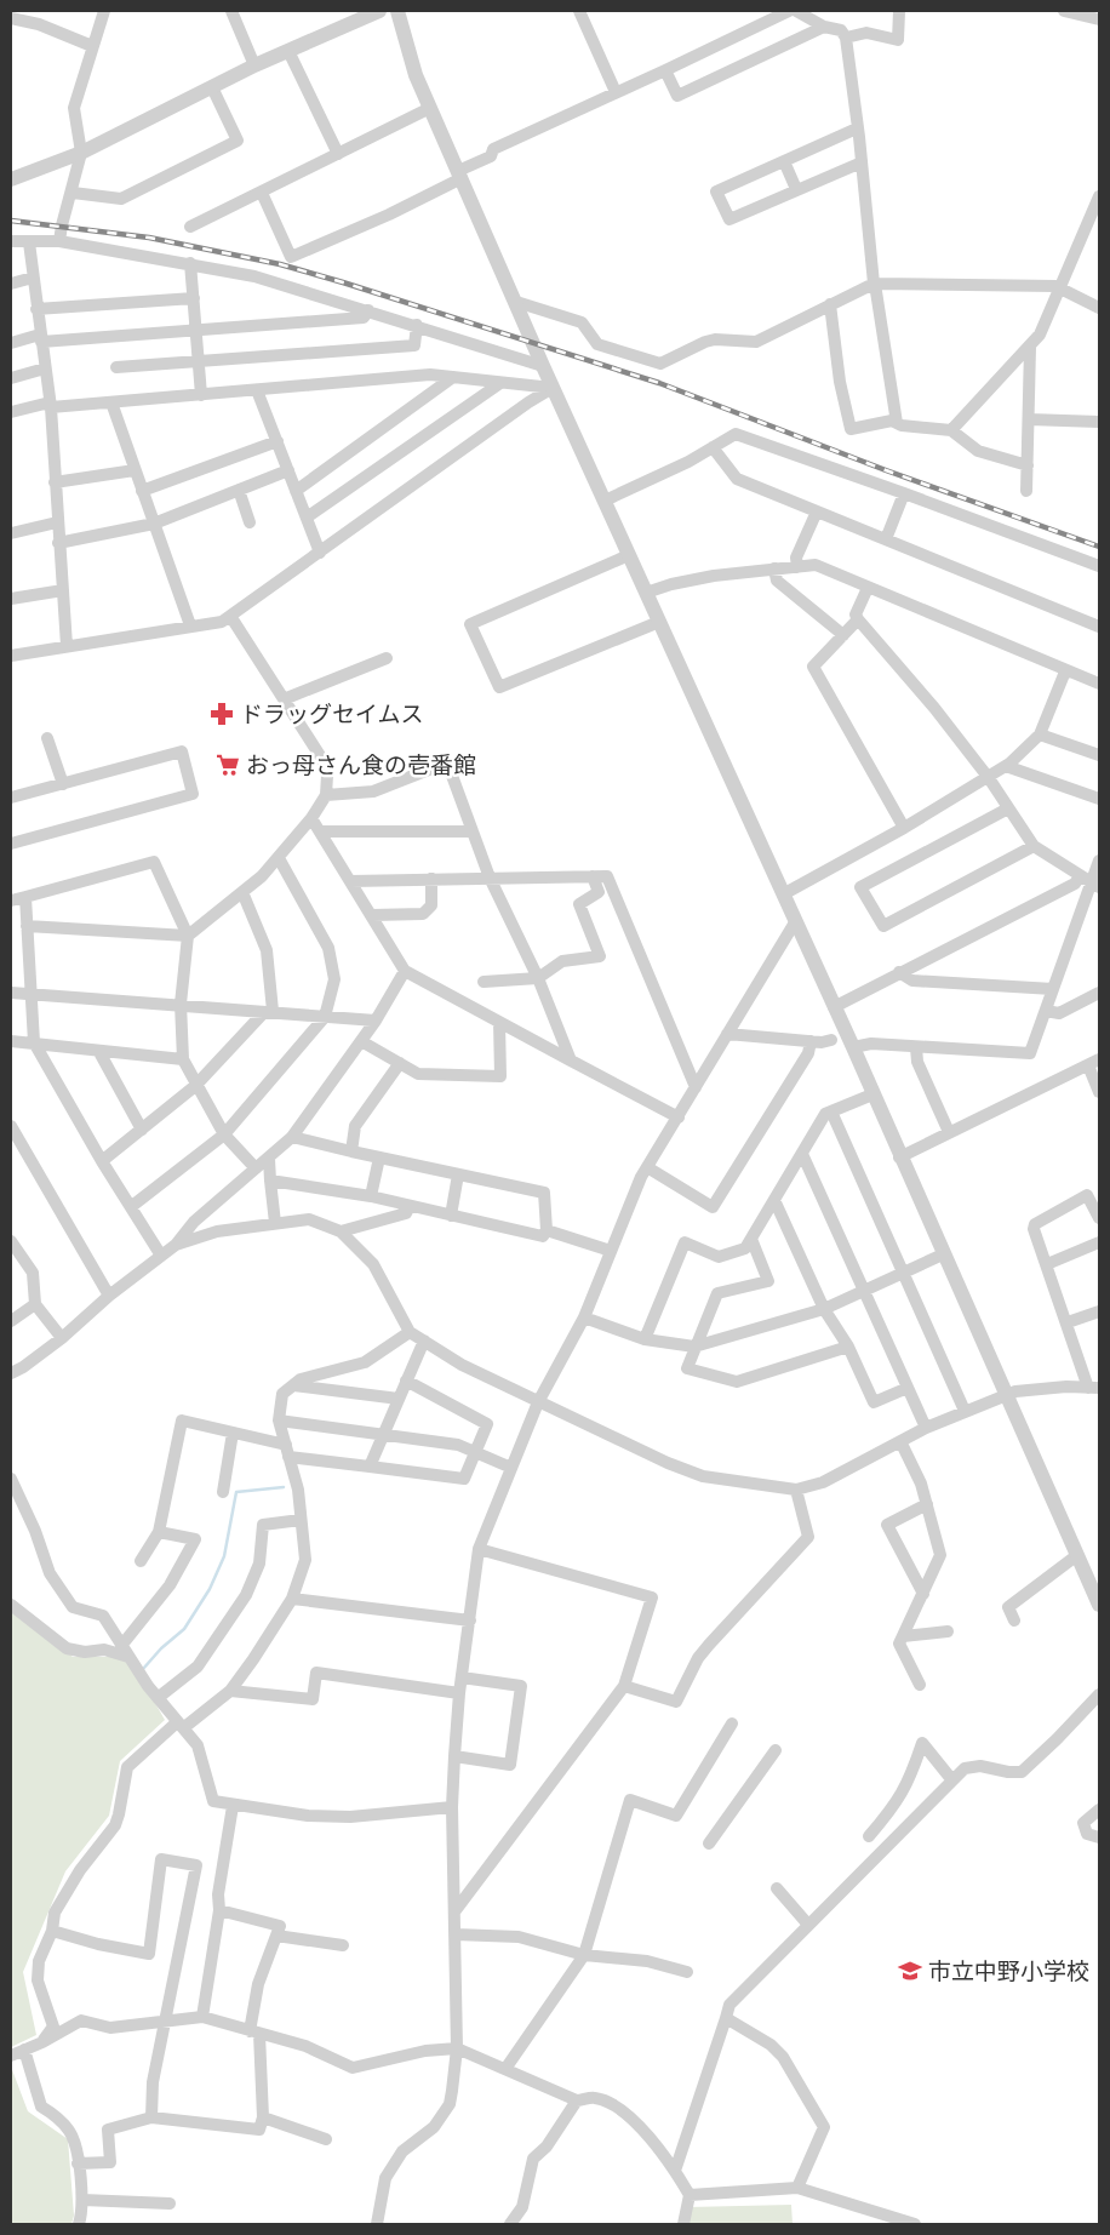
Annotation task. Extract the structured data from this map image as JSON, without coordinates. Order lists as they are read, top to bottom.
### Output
{
  "places": {
    "pharmacy": ["ドラッグセイムス"],
    "supermarket": ["おっ母さん食の壱番館"],
    "school or university": ["市立中野小学校"]
  }
}
